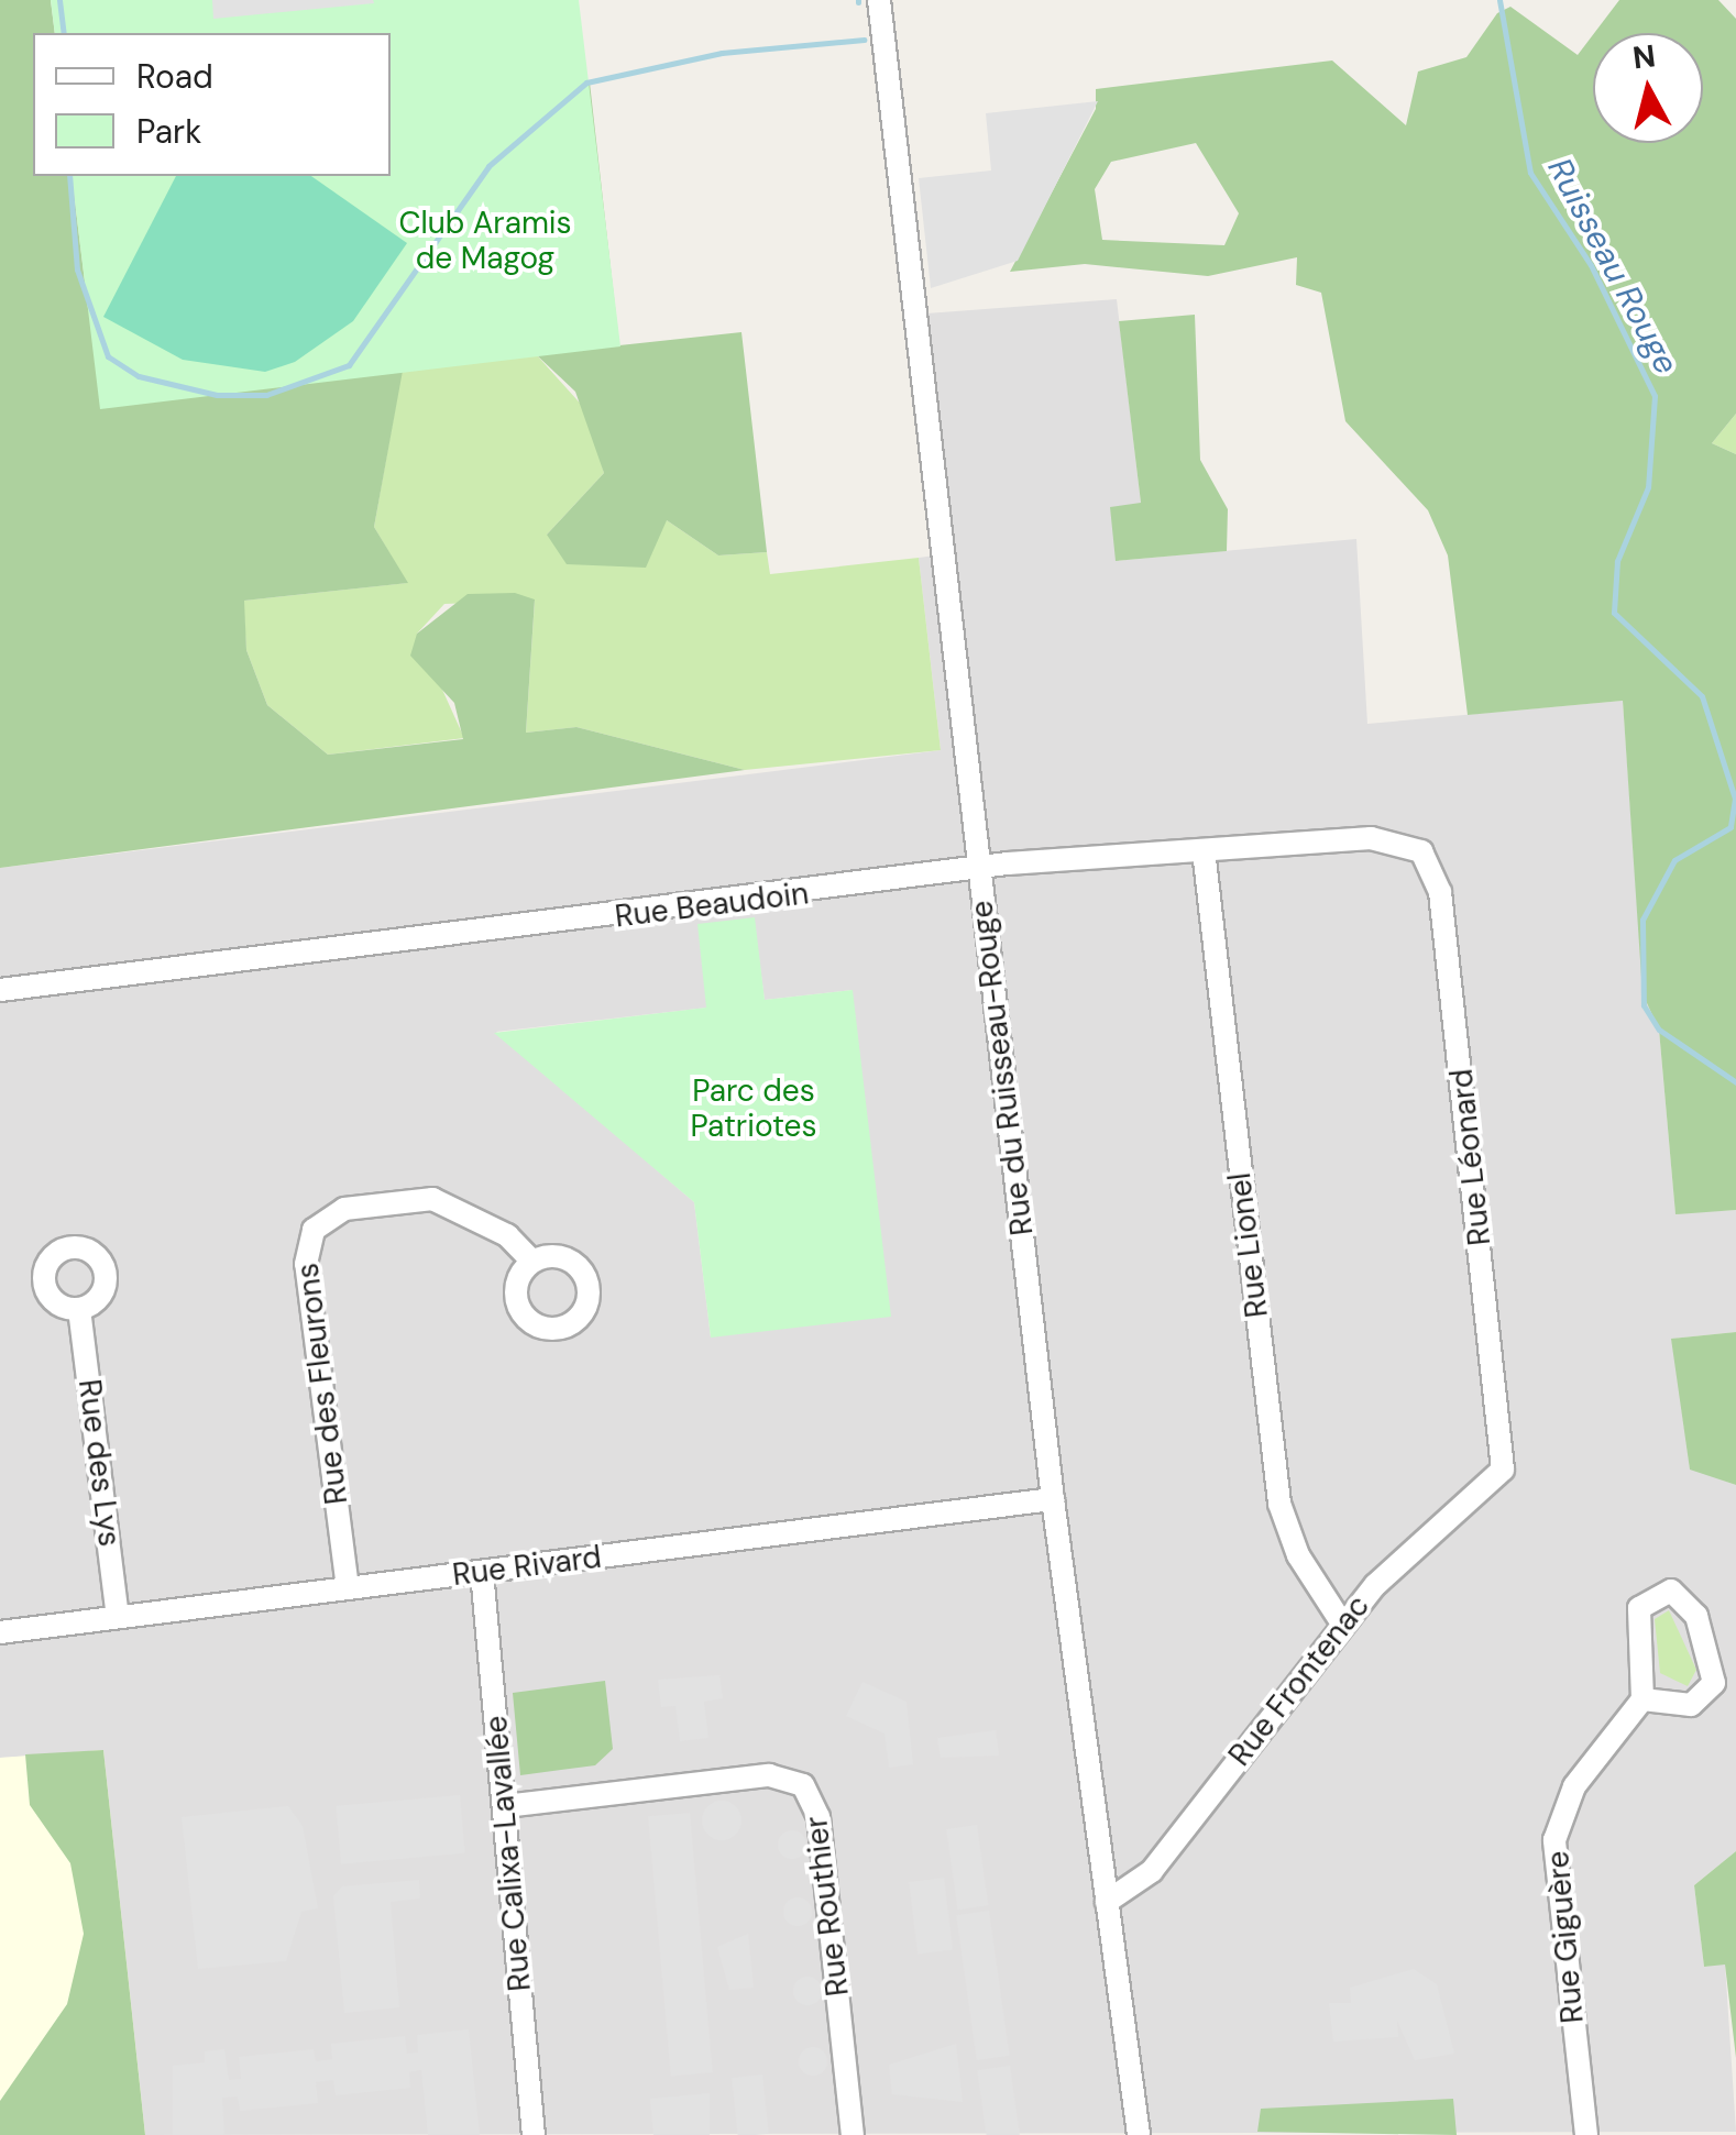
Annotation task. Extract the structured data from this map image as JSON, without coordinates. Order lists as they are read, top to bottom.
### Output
{
  "streets": {
    "street": [
      "Rue Beaudoin",
      "Rue du Ruisseau-Rouge",
      "Rue Léonard",
      "Rue Lionel",
      "Rue des Fleurons",
      "Rue des Lys",
      "Rue Rivard",
      "Rue Frontenac",
      "Rue Calixa-Lavallée",
      "Rue Routhier",
      "Rue Giguère"
    ]
  },
  "crossings": [
    ["Rue Beaudoin", "Rue du Ruisseau-Rouge"],
    ["Rue Beaudoin", "Rue Léonard"],
    ["Rue Beaudoin", "Rue Lionel"],
    ["Rue du Ruisseau-Rouge", "Rue Rivard"],
    ["Rue du Ruisseau-Rouge", "Rue Frontenac"],
    ["Rue Léonard", "Rue Frontenac"],
    ["Rue Lionel", "Rue Frontenac"],
    ["Rue des Fleurons", "Rue Rivard"],
    ["Rue des Lys", "Rue Rivard"],
    ["Rue Rivard", "Rue Calixa-Lavallée"],
    ["Rue Calixa-Lavallée", "Rue Routhier"]
  ],
  "water": ["Ruisseau Rouge"],
  "parks": ["Club Aramis de Magog", "Parc des Patriotes"],
  "legend": ["Road", "Park"],
  "north": "top"
}
